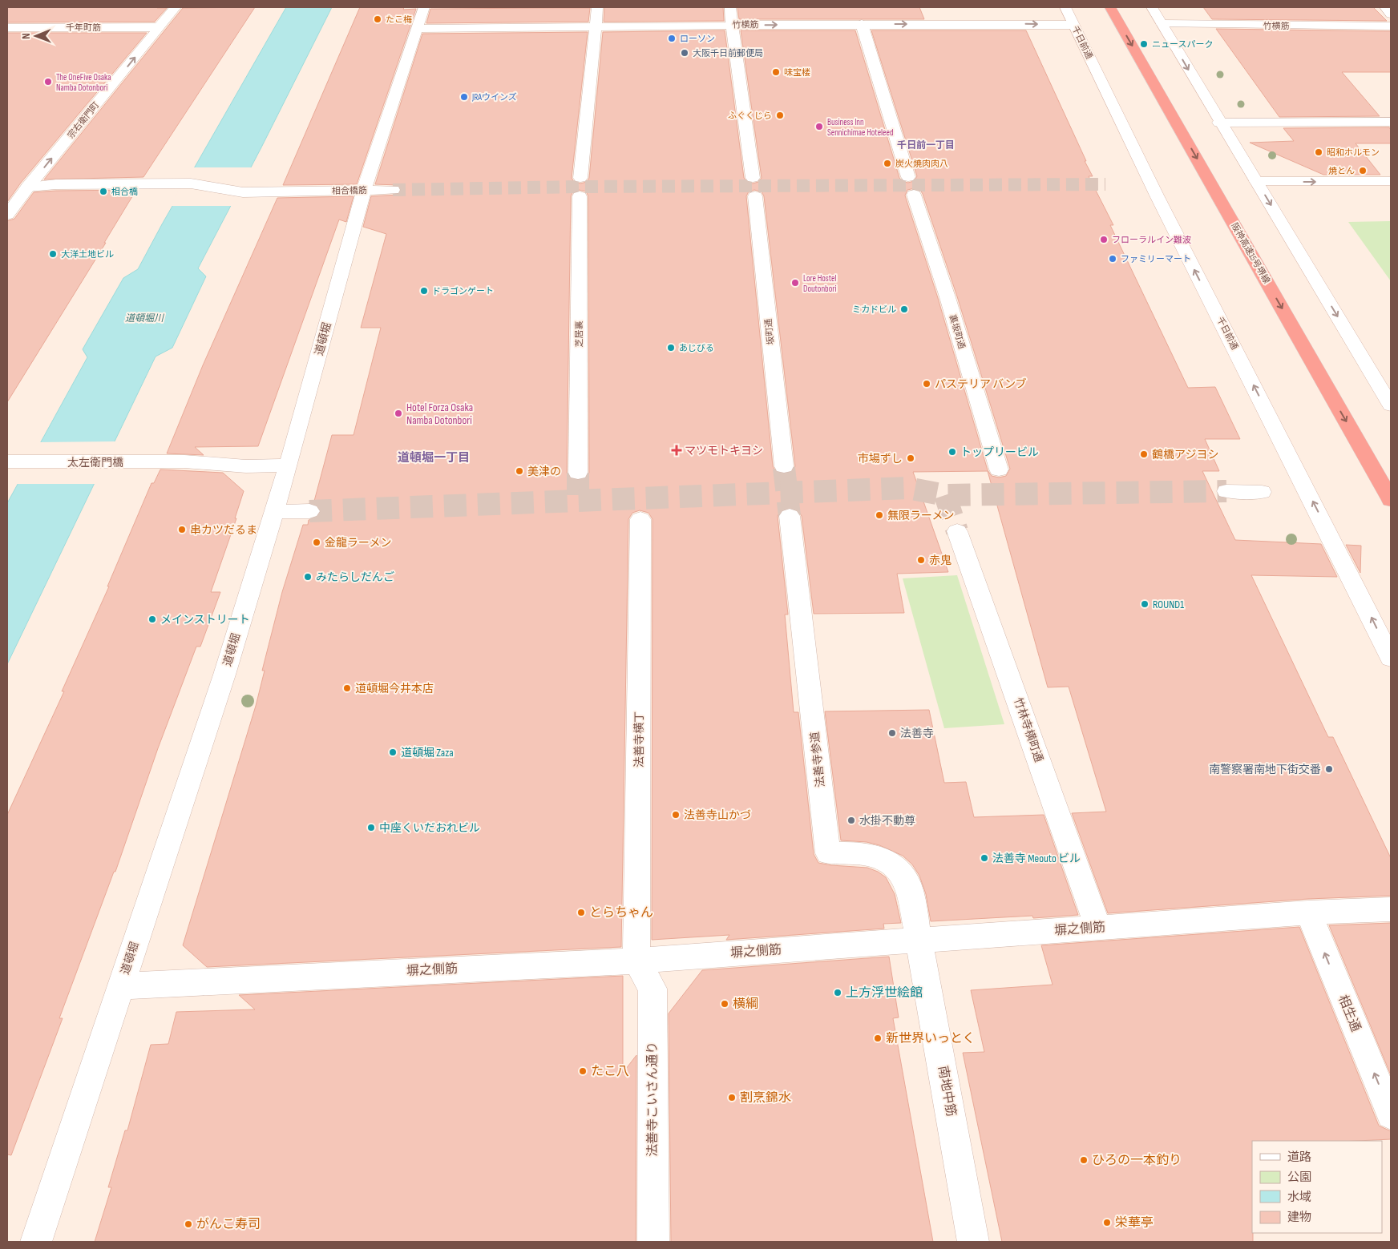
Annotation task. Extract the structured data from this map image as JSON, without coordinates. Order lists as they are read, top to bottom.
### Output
{
  "streets": {
    "highway": ["阪神高速15号堺線"],
    "street": [
      "竹横筋",
      "千年町筋",
      "千日前通",
      "宗右衛門町",
      "相合橋筋",
      "坂町通",
      "裏坂町通",
      "芝居裏",
      "道頓堀",
      "太左衛門橋",
      "竹林寺横町通",
      "法善寺横丁",
      "法善寺参道",
      "塀之側筋",
      "相生通",
      "南地中筋",
      "法善寺こいさん通り"
    ]
  },
  "crossings": [
    ["竹横筋", "千日前通"],
    ["竹横筋", "道頓堀"],
    ["千年町筋", "宗右衛門町"],
    ["宗右衛門町", "相合橋筋"],
    ["相合橋筋", "道頓堀"],
    ["道頓堀", "太左衛門橋"],
    ["道頓堀", "塀之側筋"],
    ["竹林寺横町通", "塀之側筋"],
    ["法善寺横丁", "塀之側筋"],
    ["法善寺横丁", "法善寺こいさん通り"],
    ["法善寺参道", "塀之側筋"],
    ["法善寺参道", "南地中筋"],
    ["塀之側筋", "相生通"],
    ["塀之側筋", "南地中筋"],
    ["塀之側筋", "法善寺こいさん通り"]
  ],
  "one_way": [
    "竹横筋",
    "宗右衛門町",
    "阪神高速15号堺線",
    "相生通"
  ],
  "districts": ["千日前一丁目", "道頓堀一丁目"],
  "water": ["道頓堀川"],
  "places": {
    "other": [
      "たこ梅",
      "ローソン",
      "ニュースパーク",
      "大阪千日前郵便局",
      "味宝楼",
      "The OneFive Osaka Namba Dotonbori",
      "JRAウインズ",
      "ふぐくじら",
      "Business Inn Sennichimae Hoteleed",
      "昭和ホルモン",
      "炭火焼肉肉八",
      "焼とん",
      "相合橋",
      "フローラルイン難波",
      "大洋土地ビル",
      "ファミリーマート",
      "Lore Hostel Doutonbori",
      "ドラゴンゲート",
      "ミカドビル",
      "あじびる",
      "パステリア バンブ",
      "Hotel Forza Osaka Namba Dotonbori",
      "トップリービル",
      "鶴橋アジヨシ",
      "市場ずし",
      "美津の",
      "無限ラーメン",
      "串カツだるま",
      "金龍ラーメン",
      "赤鬼",
      "みたらしだんご",
      "ROUND1",
      "メインストリート",
      "道頓堀今井本店",
      "法善寺",
      "道頓堀 Zaza",
      "南警察署南地下街交番",
      "法善寺山かづ",
      "水掛不動尊",
      "中座くいだおれビル",
      "法善寺 Meouto ビル",
      "とらちゃん",
      "上方浮世絵館",
      "横綱",
      "新世界いっとく",
      "たこ八",
      "割烹錦水",
      "ひろの一本釣り",
      "栄華亭",
      "がんこ寿司"
    ],
    "health": ["マツモトキヨシ"]
  },
  "legend": [
    "道路",
    "公園",
    "水域",
    "建物"
  ],
  "north": "left"
}
